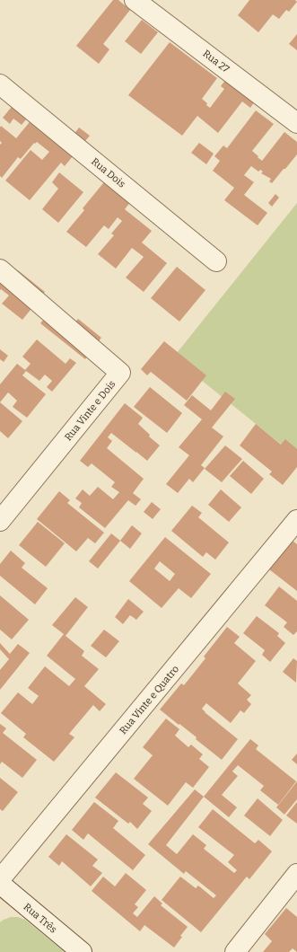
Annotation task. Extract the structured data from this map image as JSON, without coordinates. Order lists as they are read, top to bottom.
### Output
{
  "streets": {
    "street": [
      "Rua 27",
      "Rua Dois",
      "Rua Vinte e Dois",
      "Rua Vinte e Quatro",
      "Rua Três"
    ]
  }
}
